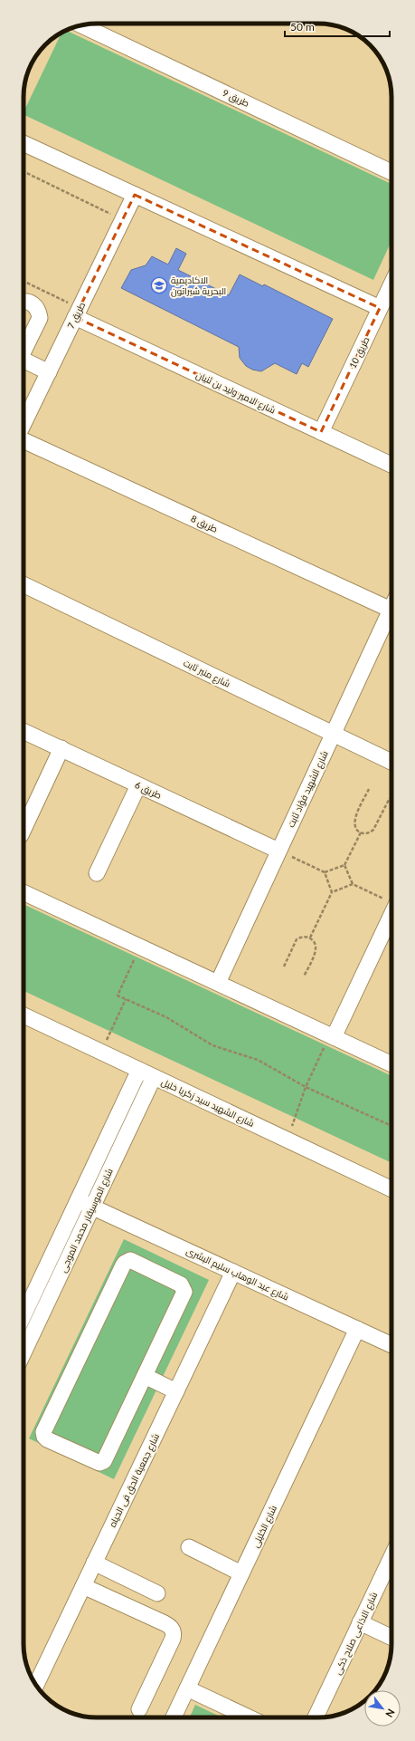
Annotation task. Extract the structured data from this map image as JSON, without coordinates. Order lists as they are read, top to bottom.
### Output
{
  "streets": {
    "street": [
      "طريق 9",
      "طريق 7",
      "طريق 10",
      "شارع الامير وليد بن ثنيان",
      "طريق 8",
      "شارع منير ثابت",
      "شارع الشهيد فؤاد ثابت",
      "طريق 6",
      "شارع الشهيد سيد زكريا خليل",
      "شارع الموسيقار محمد الموجى",
      "شارع عبد الوهاب سليم البشرى",
      "شارع جمعية الحق فى الحياه",
      "شارع الخليلى",
      "شارع الاذاعى صلاح ذكى"
    ]
  },
  "crossings": [
    ["طريق 7", "شارع الامير وليد بن ثنيان"],
    ["طريق 10", "شارع الامير وليد بن ثنيان"],
    ["طريق 8", "شارع الشهيد فؤاد ثابت"],
    ["شارع منير ثابت", "شارع الشهيد فؤاد ثابت"],
    ["شارع الشهيد فؤاد ثابت", "طريق 6"],
    ["شارع الشهيد سيد زكريا خليل", "شارع الموسيقار محمد الموجى"],
    ["شارع الموسيقار محمد الموجى", "شارع عبد الوهاب سليم البشرى"],
    ["شارع عبد الوهاب سليم البشرى", "شارع جمعية الحق فى الحياه"],
    ["شارع عبد الوهاب سليم البشرى", "شارع الخليلى"]
  ],
  "places": {
    "school or university": ["الاكاديمية البحرية شيراتون"]
  },
  "scale_bar": "50 m",
  "north": "bottom right"
}
